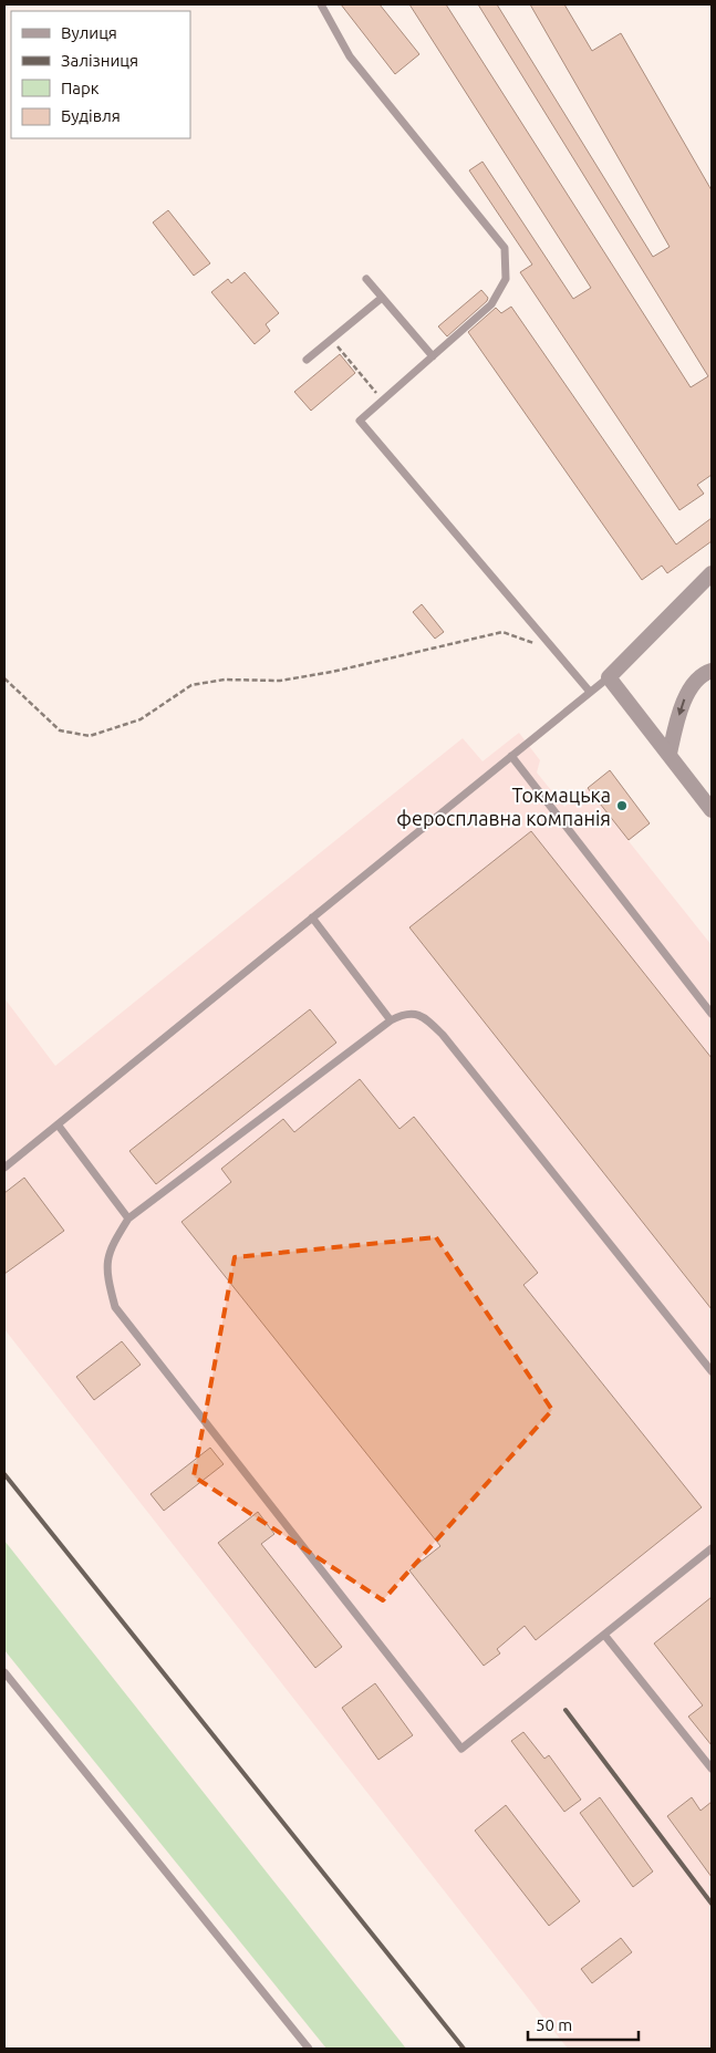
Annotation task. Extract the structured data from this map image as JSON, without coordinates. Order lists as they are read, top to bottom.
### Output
{
  "places": ["Токмацька феросплавна компанія"],
  "legend": [
    "Вулиця",
    "Залізниця",
    "Парк",
    "Будівля"
  ],
  "scale_bar": "50 m"
}
